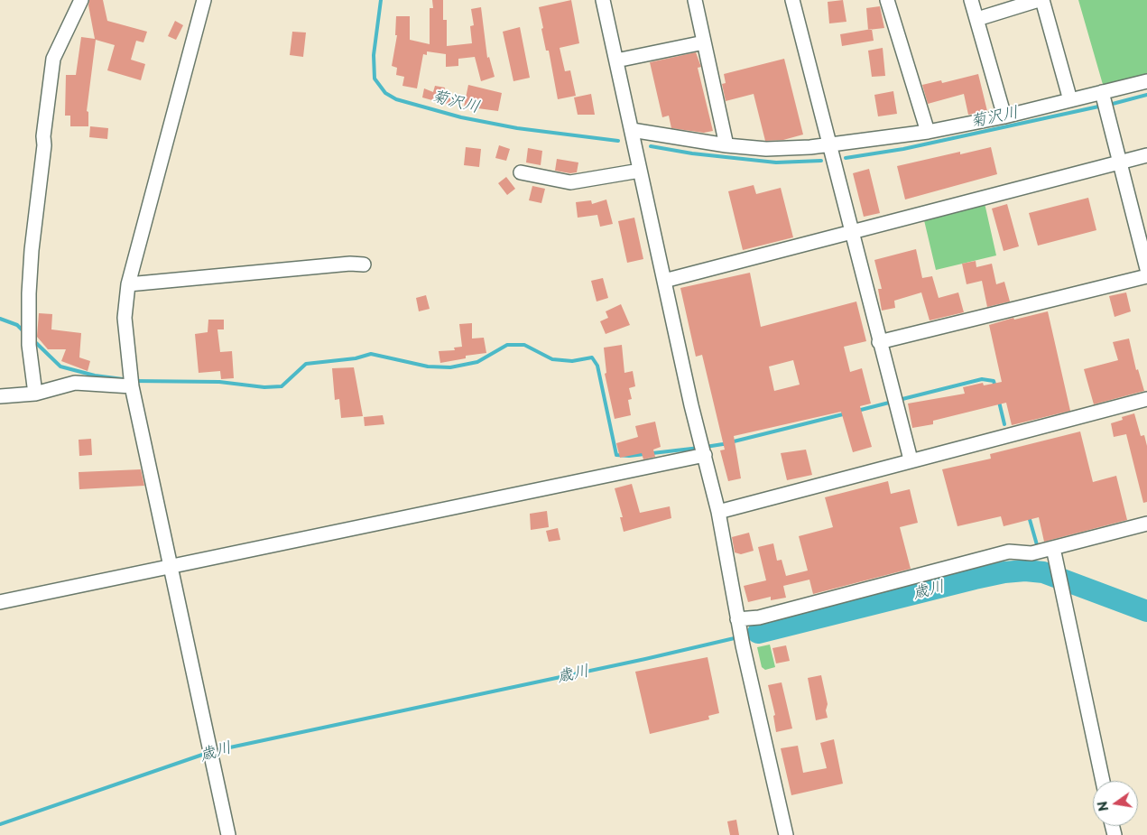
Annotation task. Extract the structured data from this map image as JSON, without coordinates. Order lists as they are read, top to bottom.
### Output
{
  "water": ["菊沢川", "歳川"],
  "north": "left"
}
